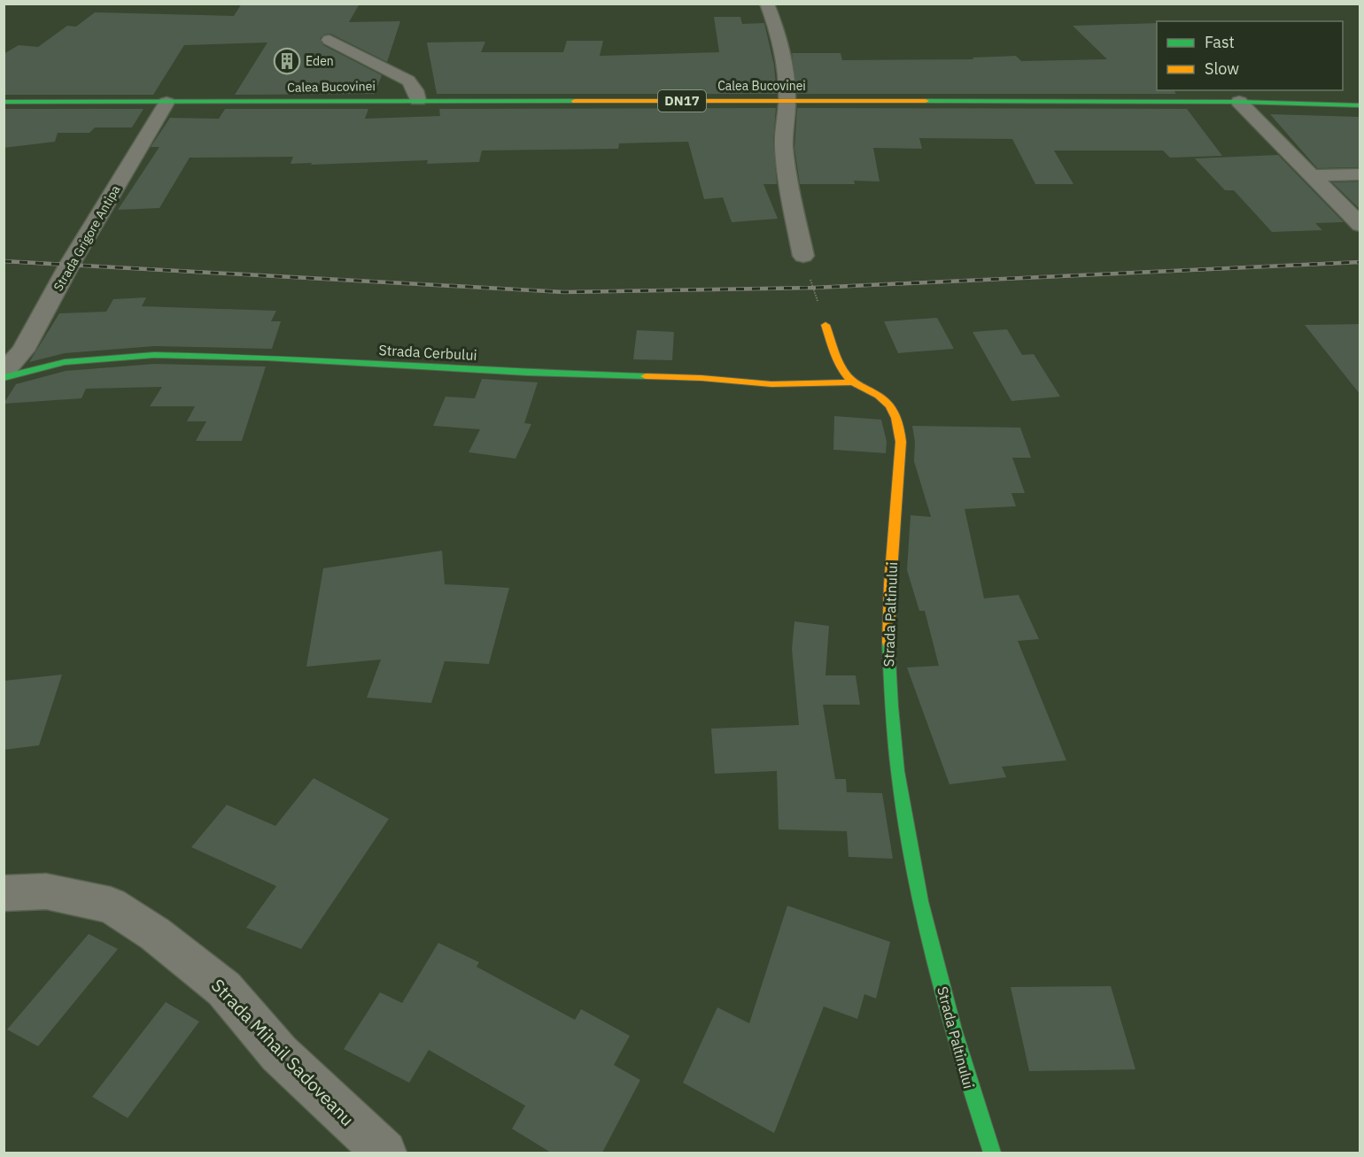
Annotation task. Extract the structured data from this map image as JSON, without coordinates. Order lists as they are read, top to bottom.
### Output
{
  "streets": {
    "main road": [
      "Calea Bucovinei",
      "DN17",
      "Strada Cerbului",
      "Strada Paltinului"
    ],
    "street": ["Strada Grigore Antipa", "Strada Mihail Sadoveanu"]
  },
  "crossings": [
    ["Calea Bucovinei", "Strada Grigore Antipa"],
    ["Strada Cerbului", "Strada Paltinului"]
  ],
  "places": {
    "building": ["Eden"]
  },
  "legend": ["Fast", "Slow"]
}
